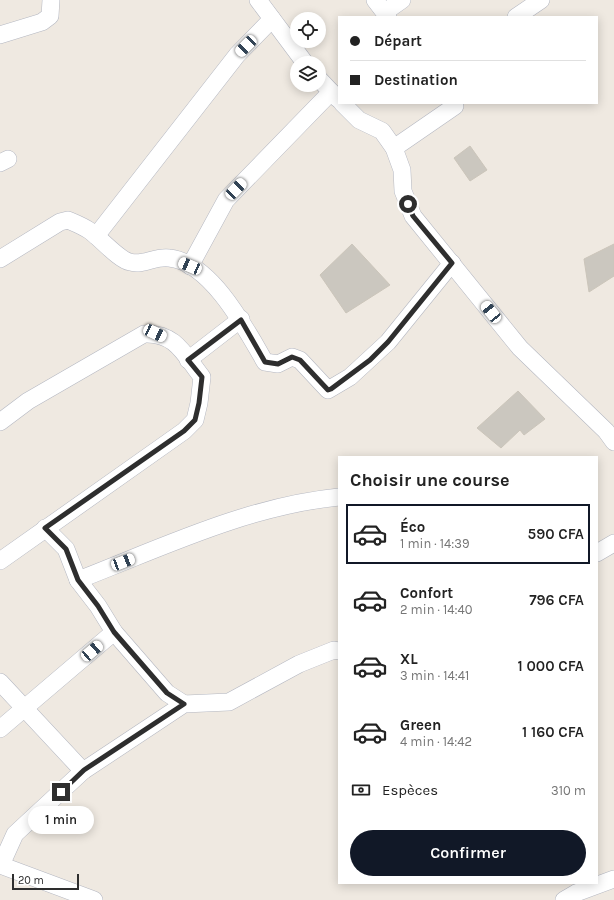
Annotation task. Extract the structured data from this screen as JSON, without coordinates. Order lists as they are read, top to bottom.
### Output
{
  "scale_bar": "20 m",
  "page": {
    "banner": ["Départ", "Destination"],
    "heading": "Choisir une course",
    "list": [
      {
        "name": "Éco",
        "note": "1 min · 14:39",
        "value": "590 CFA"
      },
      {
        "name": "Confort",
        "note": "2 min · 14:40",
        "value": "796 CFA"
      },
      {
        "name": "XL",
        "note": "3 min · 14:41",
        "value": "1 000 CFA"
      },
      {
        "name": "Green",
        "note": "4 min · 14:42",
        "value": "1 160 CFA"
      }
    ],
    "pay": ["Espèces", "310 m"],
    "bubble": "1 min",
    "buttons": "Confirmer",
    "scale": "20 m"
  }
}
